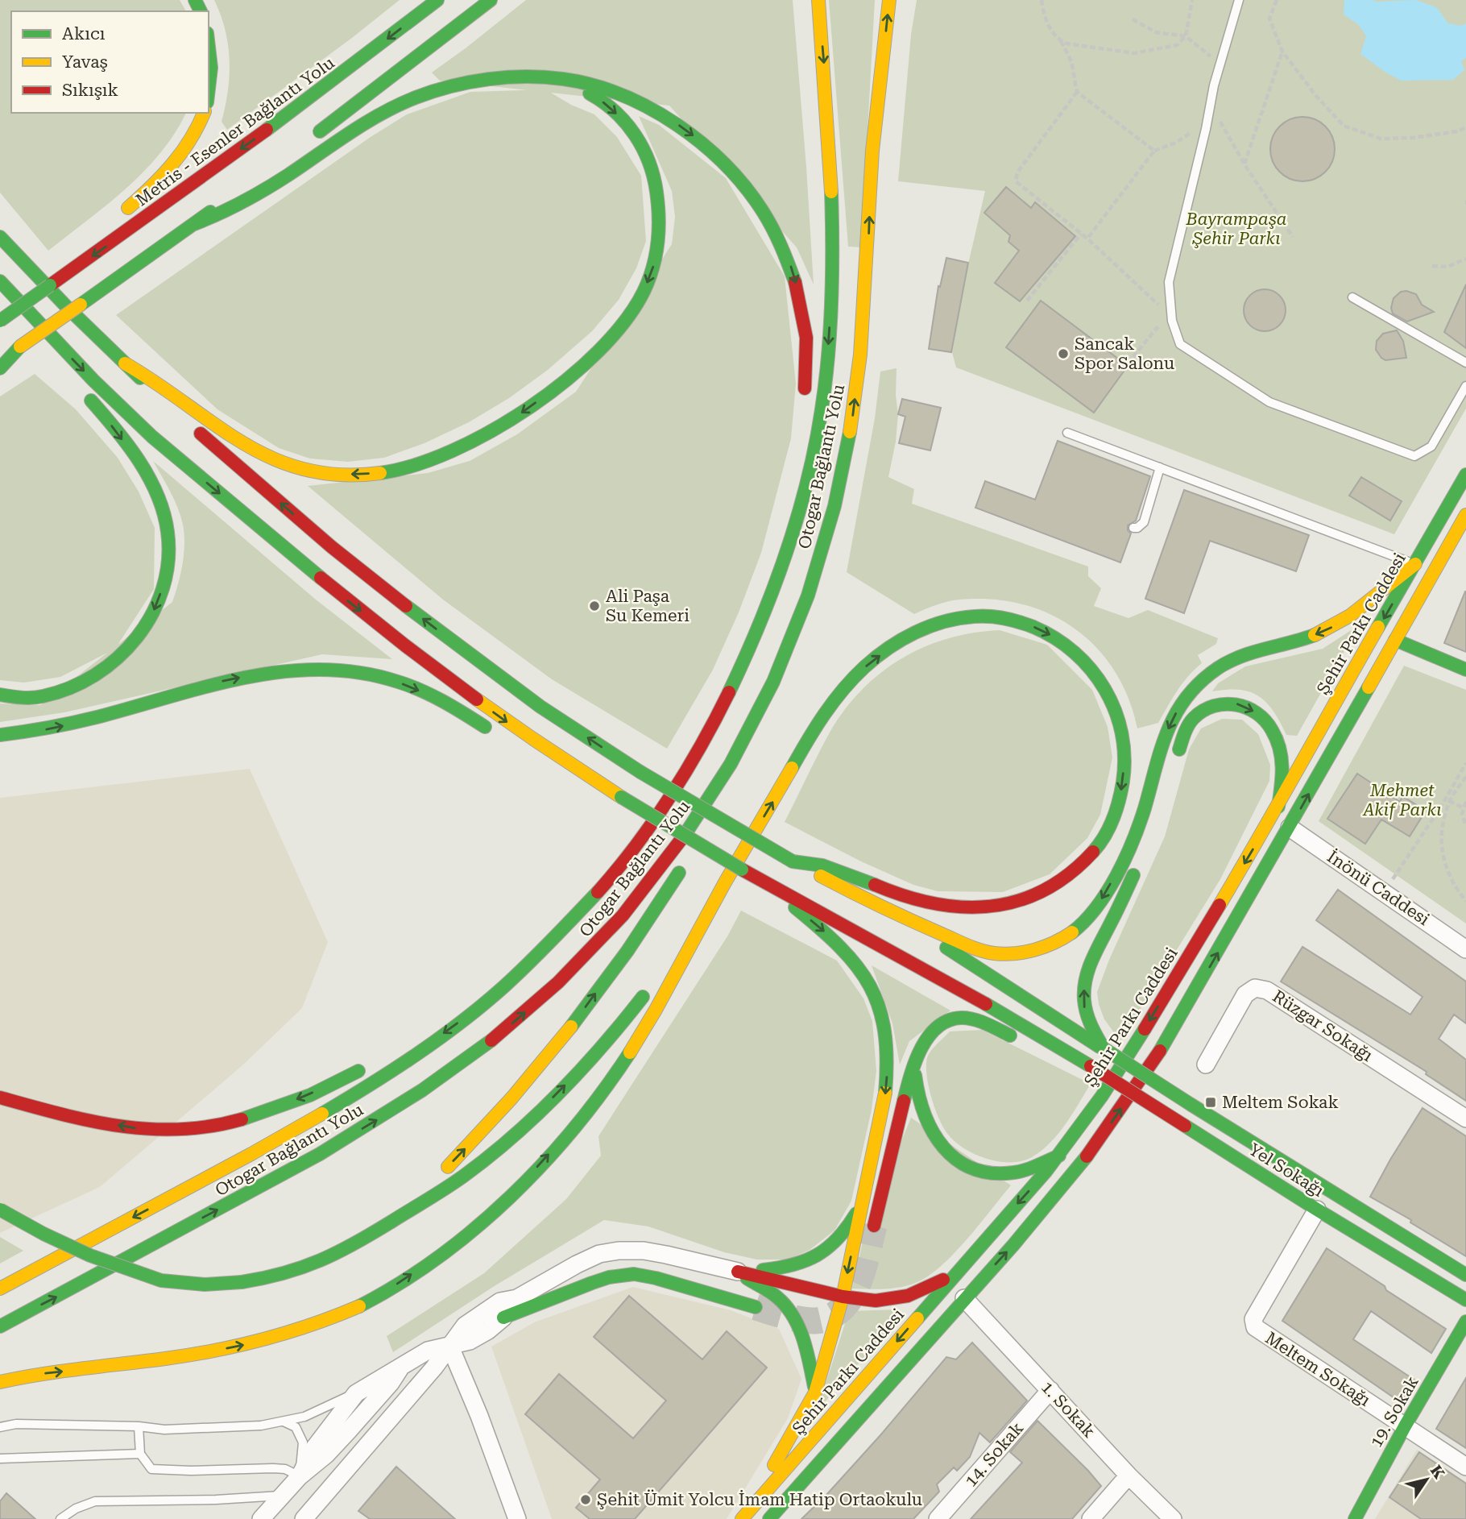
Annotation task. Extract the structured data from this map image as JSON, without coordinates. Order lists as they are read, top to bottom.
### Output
{
  "streets": {
    "main road": [
      "Metris - Esenler Bağlantı Yolu",
      "Otogar Bağlantı Yolu",
      "Şehir Parkı Caddesi",
      "Yel Sokağı",
      "19. Sokak"
    ],
    "street": [
      "İnönü Caddesi",
      "Rüzgar Sokağı",
      "Meltem Sokağı",
      "1. Sokak",
      "14. Sokak"
    ]
  },
  "crossings": [
    ["Yel Sokağı", "Meltem Sokağı"],
    ["Meltem Sokağı", "19. Sokak"],
    ["1. Sokak", "14. Sokak"]
  ],
  "parks": ["Bayrampaşa Şehir Parkı", "Mehmet Akif Parkı"],
  "places": {
    "other": ["Sancak Spor Salonu", "Ali Paşa Su Kemeri", "Şehit Ümit Yolcu İmam Hatip Ortaokulu"],
    "transit": ["Meltem Sokak"]
  },
  "legend": ["Akıcı", "Yavaş", "Sıkışık"],
  "north": "top right"
}
